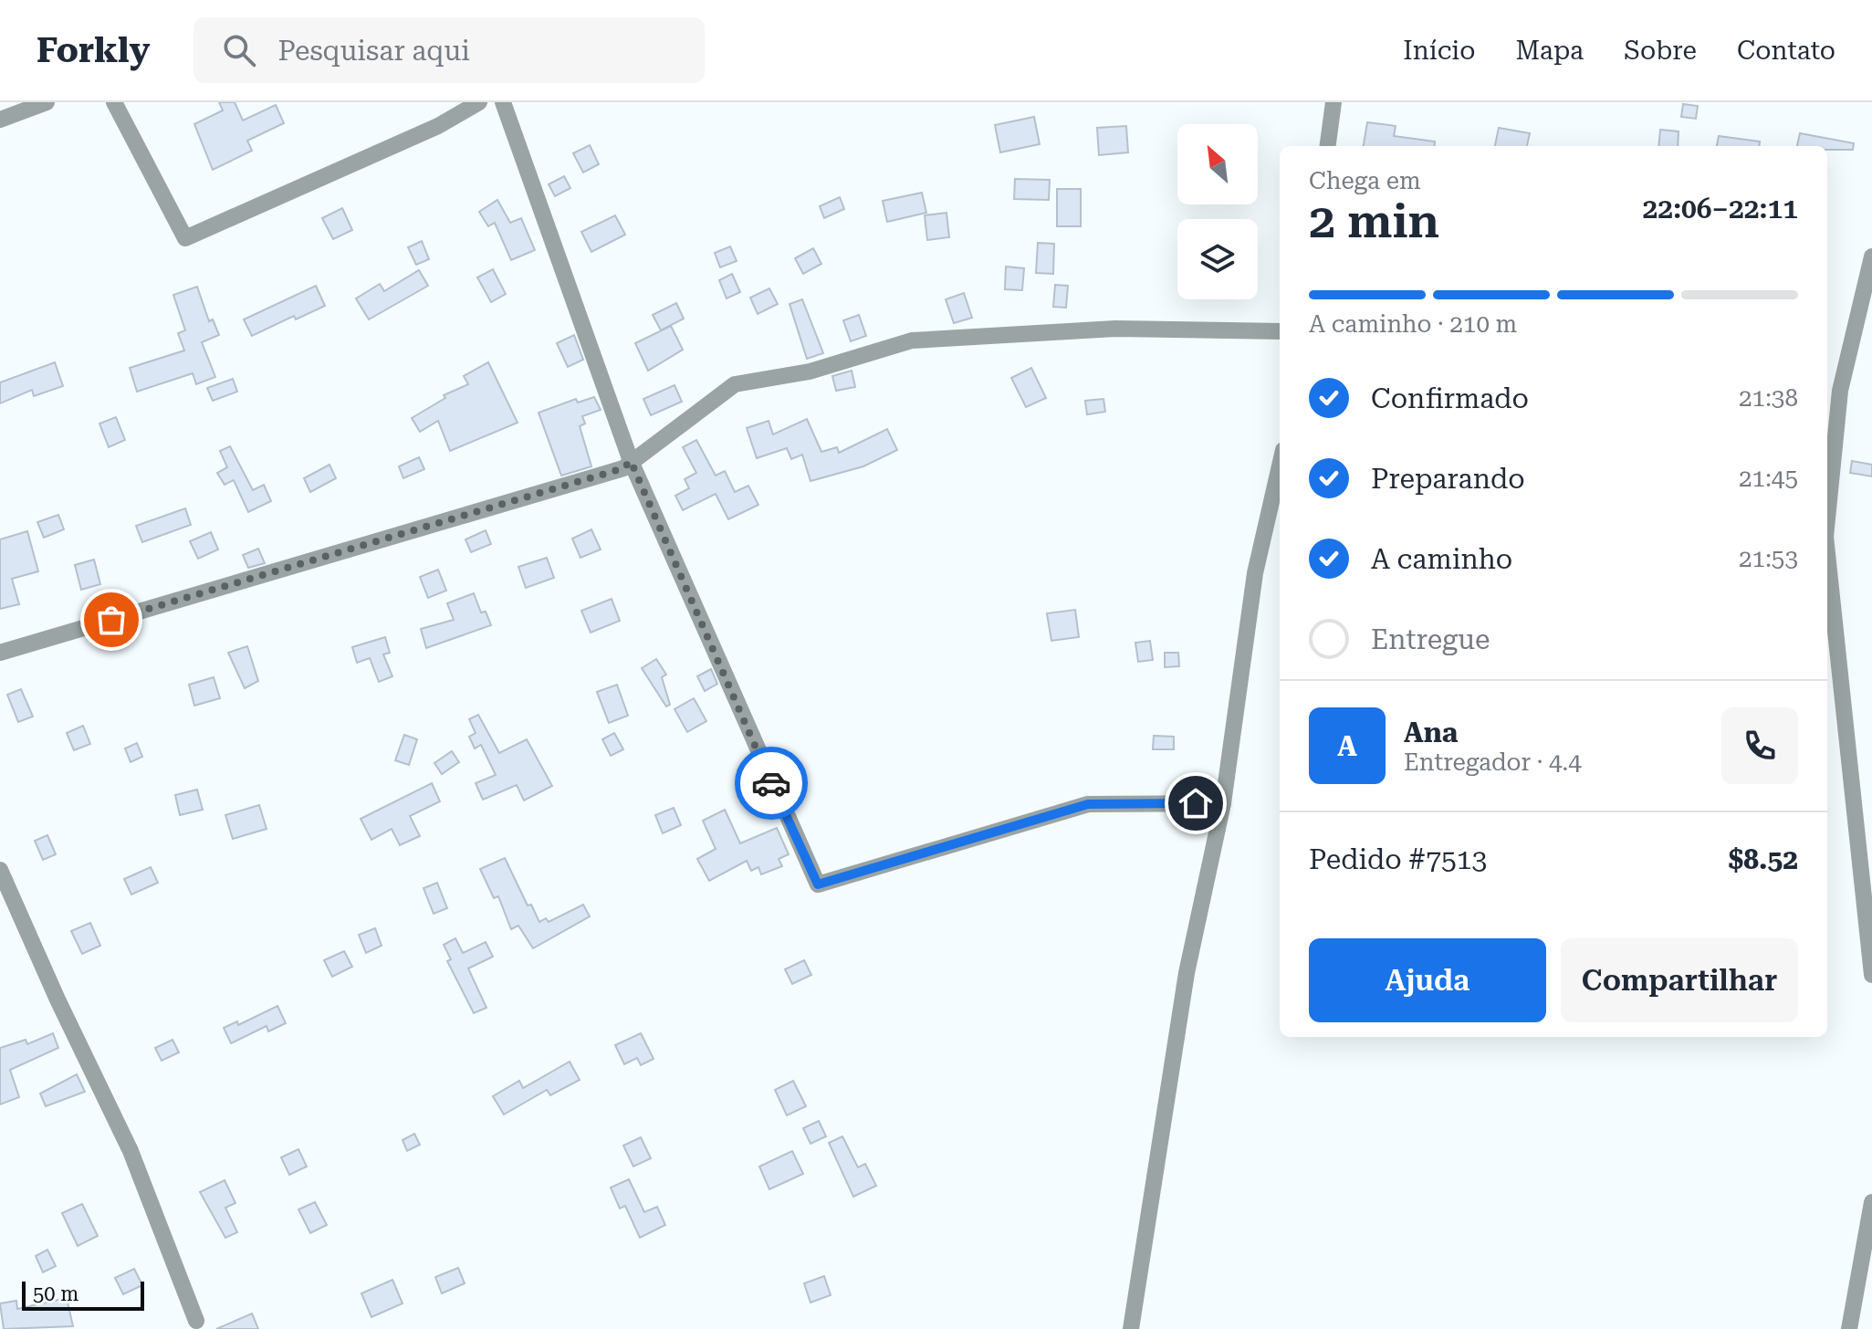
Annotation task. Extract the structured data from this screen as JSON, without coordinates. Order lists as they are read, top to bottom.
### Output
{
  "scale_bar": "50 m",
  "north": "top left",
  "page": {
    "header": "Forkly",
    "search": "Pesquisar aqui",
    "nav": [
      "Início",
      "Mapa",
      "Sobre",
      "Contato"
    ],
    "heading": ["2 min", "Chega em", "22:06–22:11"],
    "panel": [
      "Ana",
      "Entregador · 4.4",
      "Pedido #7513",
      "$8.52"
    ],
    "bar": "A caminho · 210 m",
    "list": [
      ["Confirmado", "21:38"],
      ["Preparando", "21:45"],
      ["A caminho", "21:53"],
      "Entregue"
    ],
    "round": "A",
    "buttons": ["Ajuda", "Compartilhar"],
    "scale": "50 m"
  }
}
